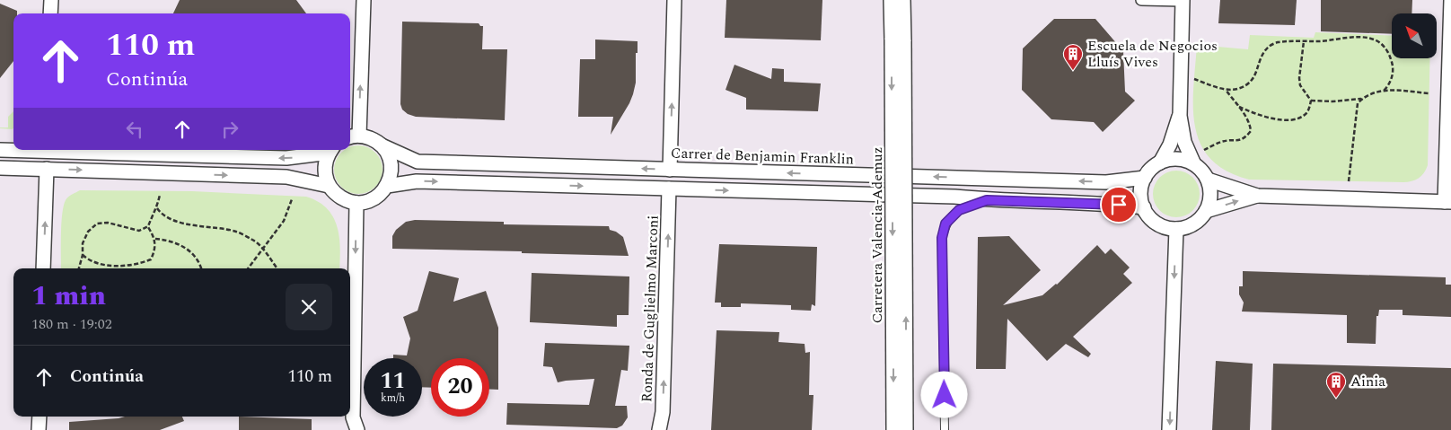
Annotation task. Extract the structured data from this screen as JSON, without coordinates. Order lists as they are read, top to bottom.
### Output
{
  "streets": {
    "street": ["Carrer de Benjamin Franklin", "Carretera Valencia-Ademuz", "Ronda de Guglielmo Marconi"]
  },
  "one_way": ["Ronda de Guglielmo Marconi"],
  "places": {
    "building": ["Escuela de Negocios Lluís Vives", "Ainia"]
  },
  "north": "top left",
  "page": {
    "turn": ["110 m", "Continúa"],
    "heading": ["1 min", "180 m · 19:02"],
    "list": [
      {
        "name": "Continúa",
        "value": "110 m"
      }
    ],
    "speed": "11 km/h",
    "limit": "20"
  }
}
